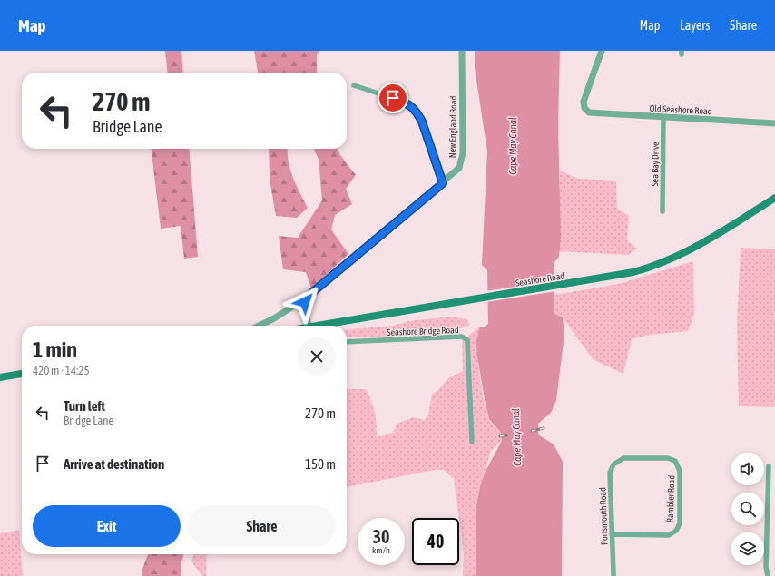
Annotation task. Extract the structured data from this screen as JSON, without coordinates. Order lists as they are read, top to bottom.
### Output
{
  "streets": {
    "main road": ["Seashore Road"],
    "street": [
      "Old Seashore Road",
      "New England Road",
      "Sea Bay Drive",
      "Seashore Bridge Road",
      "Rambler Road",
      "Portsmouth Road"
    ]
  },
  "crossings": [
    ["Old Seashore Road", "Sea Bay Drive"],
    ["Rambler Road", "Portsmouth Road"]
  ],
  "water": ["Cape May Canal"],
  "page": {
    "header": "Map",
    "nav": ["Map", "Layers", "Share"],
    "turn": ["270 m", "Bridge Lane"],
    "heading": ["1 min", "420 m · 14:25"],
    "list": [
      {
        "name": "Turn left",
        "note": "Bridge Lane",
        "value": "270 m"
      },
      {
        "name": "Arrive at destination",
        "value": "150 m"
      }
    ],
    "buttons": ["Exit", "Share"],
    "speed": "30 km/h",
    "limit": "40"
  }
}
